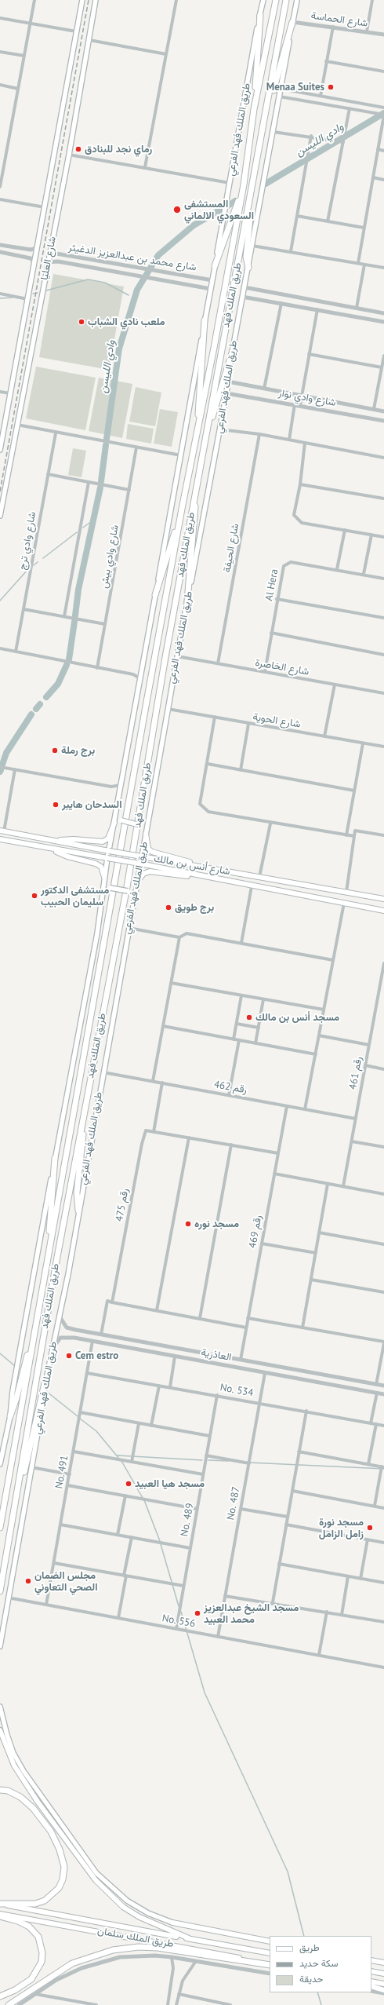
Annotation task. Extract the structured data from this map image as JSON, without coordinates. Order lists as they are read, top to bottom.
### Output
{
  "streets": {
    "highway": ["طريق الملك فهد"],
    "main road": [
      "طريق الملك فهد الفرعي",
      "شارع العليا",
      "شارع أنس بن مالك",
      "طريق الملك سلمان"
    ],
    "street": [
      "شارع الحماسة",
      "شارع محمد بن عبدالعزيز الدغيثر",
      "شارع وادي نوار",
      "شارع وادي ترج",
      "شارع الحيفة",
      "شارع وادي بيش",
      "Al Hera",
      "شارع الخاصرة",
      "شارع الحوية",
      "رقم 461",
      "رقم 462",
      "رقم 475",
      "رقم 469",
      "العاذرية",
      "No. 534",
      "No. 491",
      "No. 487",
      "No. 489",
      "No. 556"
    ]
  },
  "crossings": [
    ["شارع الحماسة", "طريق الملك فهد الفرعي"],
    ["طريق الملك فهد الفرعي", "شارع محمد بن عبدالعزيز الدغيثر"],
    ["طريق الملك فهد الفرعي", "شارع وادي نوار"],
    ["طريق الملك فهد الفرعي", "شارع الخاصرة"],
    ["طريق الملك فهد الفرعي", "شارع الحوية"],
    ["طريق الملك فهد الفرعي", "شارع أنس بن مالك"],
    ["طريق الملك فهد الفرعي", "رقم 462"],
    ["طريق الملك فهد الفرعي", "العاذرية"],
    ["طريق الملك فهد الفرعي", "No. 556"],
    ["شارع محمد بن عبدالعزيز الدغيثر", "شارع العليا"],
    ["شارع الحيفة", "شارع الخاصرة"],
    ["Al Hera", "شارع الخاصرة"],
    ["رقم 461", "رقم 462"],
    ["رقم 462", "رقم 469"],
    ["رقم 475", "العاذرية"],
    ["رقم 469", "العاذرية"],
    ["العاذرية", "No. 491"],
    ["العاذرية", "No. 487"],
    ["No. 534", "No. 491"],
    ["No. 534", "No. 487"],
    ["No. 534", "No. 489"],
    ["No. 491", "No. 556"],
    ["No. 487", "No. 556"],
    ["No. 489", "No. 556"]
  ],
  "water": ["وادي الليسن"],
  "places": [
    "Menaa Suites",
    "رماي نجد للبنادق",
    "المستشفى السعودي الالماني",
    "ملعب نادي الشباب",
    "برج رملة",
    "السدحان هايبر",
    "مستشفى الدكتور سليمان الحبيب",
    "برج طويق",
    "مسجد أنس بن مالك",
    "مسجد نوره",
    "Cem estro",
    "مسجد هيا العبيد",
    "مسجد نورة زامل الزامل",
    "مجلس الضمان الصحي التعاوني",
    "مسجد الشيخ عبدالعزيز محمد العبيد"
  ],
  "legend": ["طريق", "سكة حديد", "حديقة"]
}
